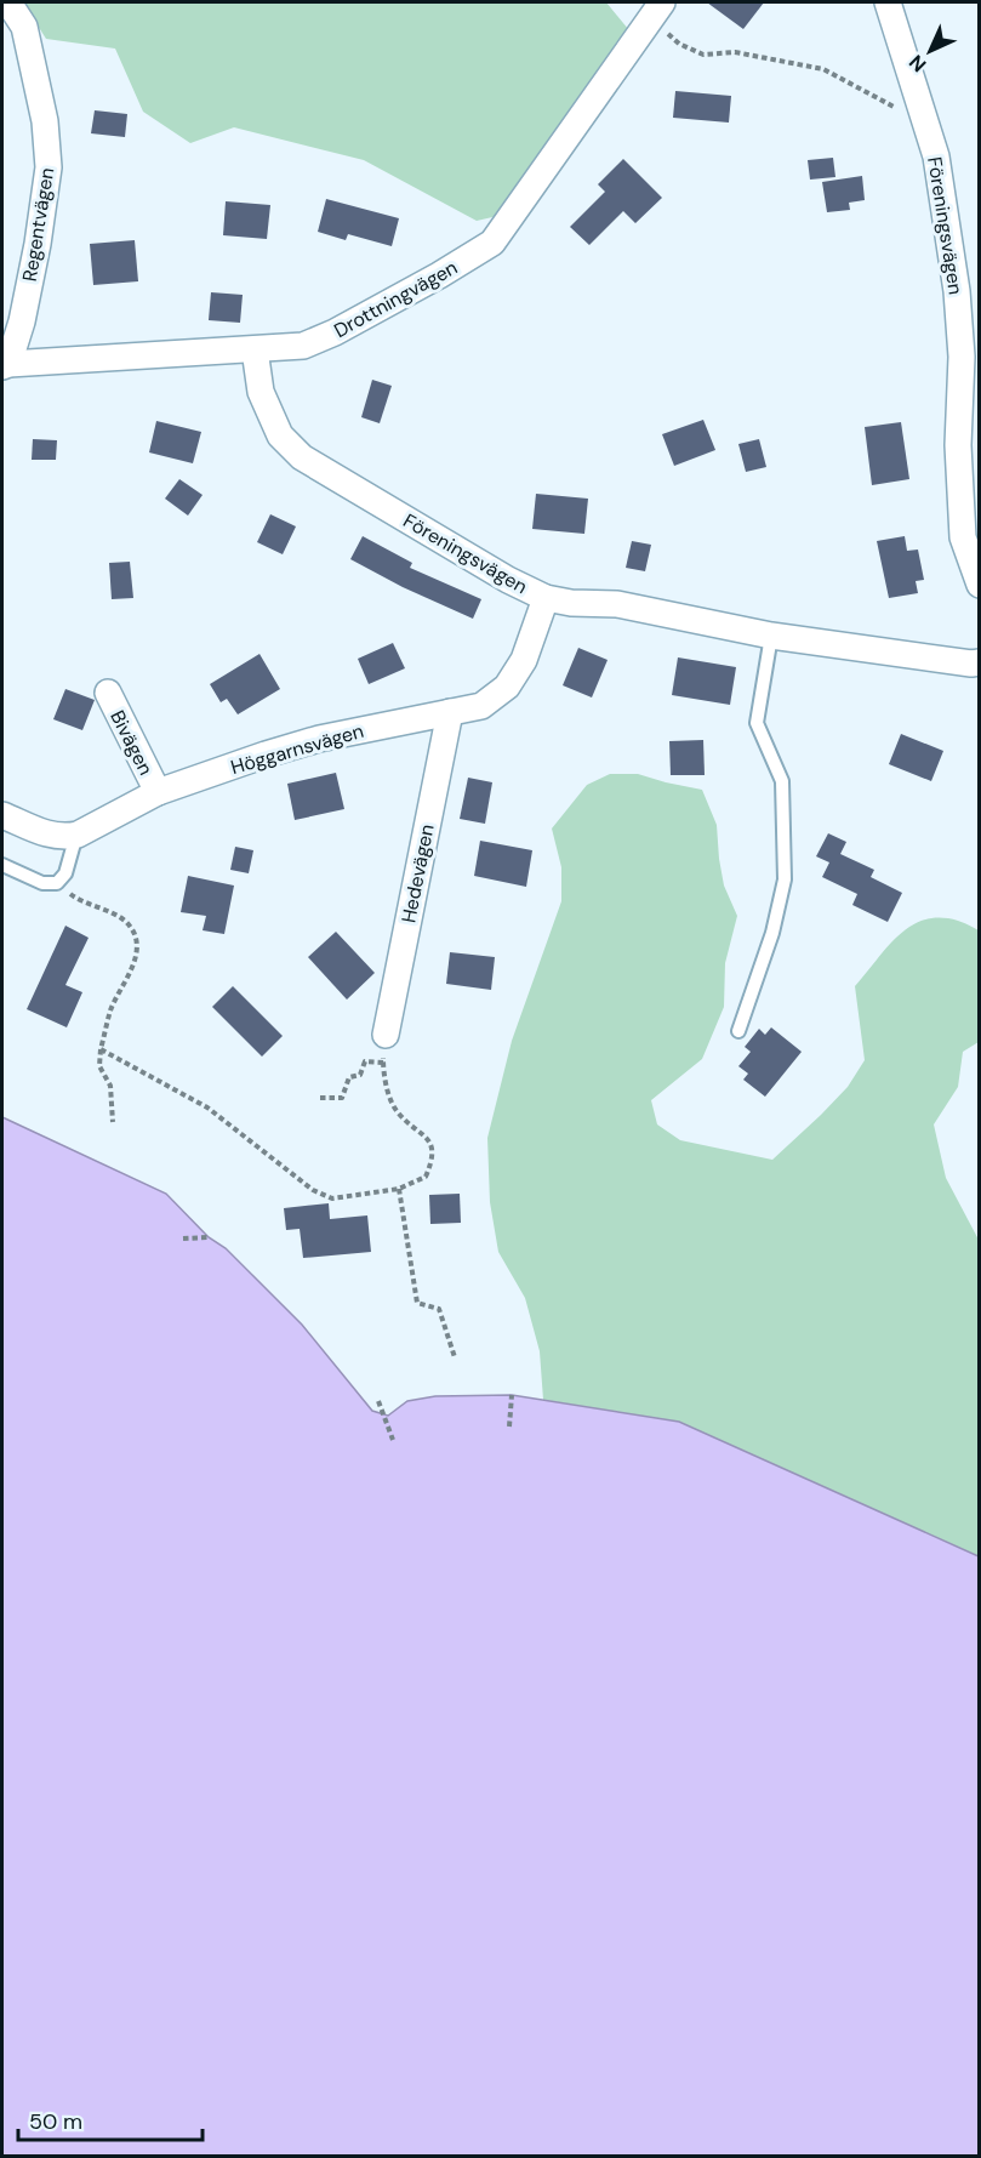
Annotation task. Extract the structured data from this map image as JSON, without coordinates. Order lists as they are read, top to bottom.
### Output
{
  "streets": {
    "street": [
      "Regentvägen",
      "Föreningsvägen",
      "Drottningvägen",
      "Bivägen",
      "Höggarnsvägen",
      "Hedevägen"
    ]
  },
  "crossings": [
    ["Regentvägen", "Drottningvägen"],
    ["Föreningsvägen", "Drottningvägen"],
    ["Föreningsvägen", "Höggarnsvägen"],
    ["Bivägen", "Höggarnsvägen"],
    ["Höggarnsvägen", "Hedevägen"]
  ],
  "scale_bar": "50 m",
  "north": "bottom left"
}
